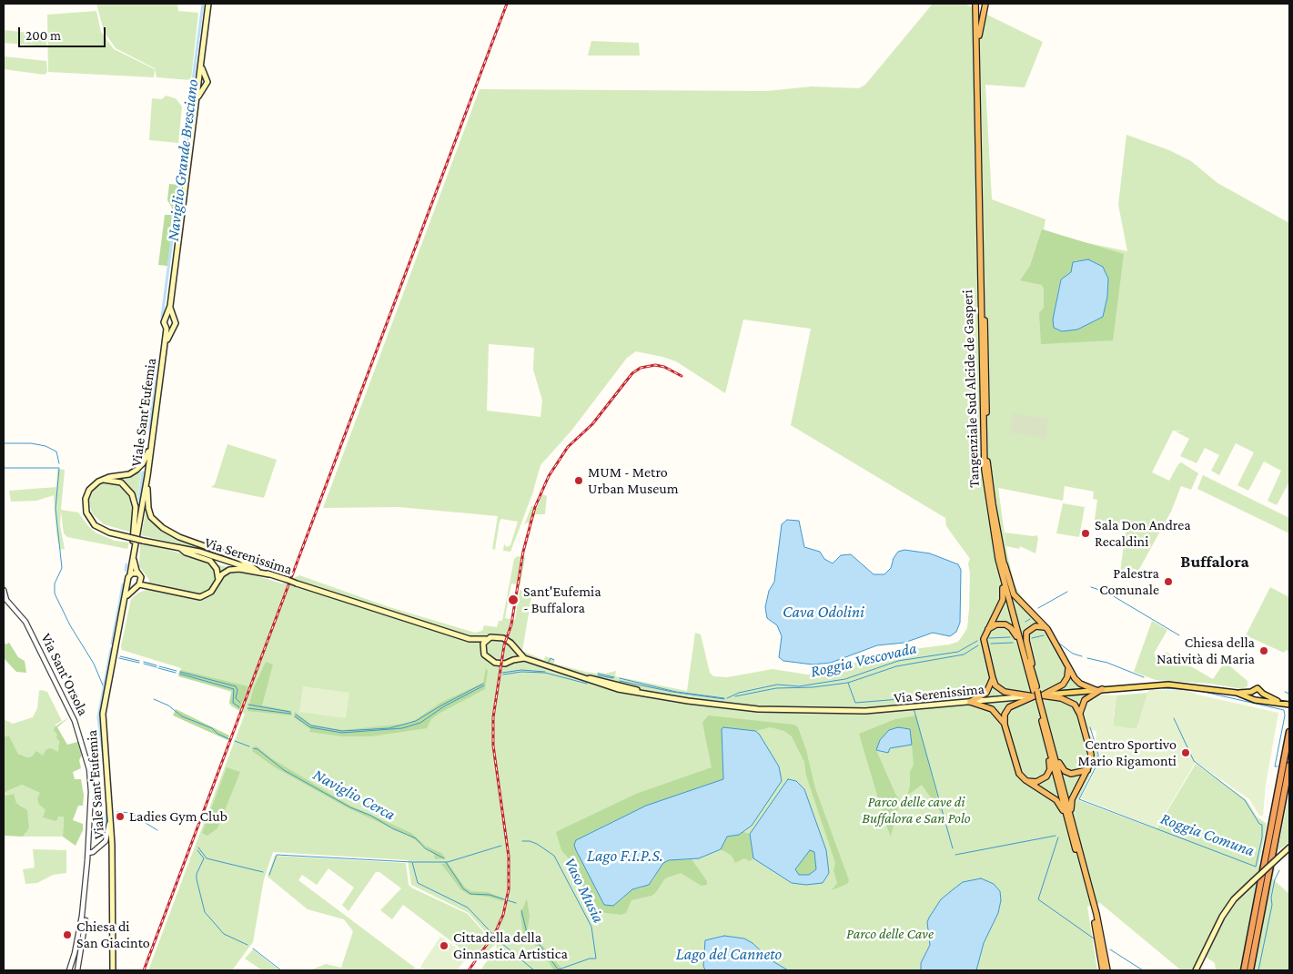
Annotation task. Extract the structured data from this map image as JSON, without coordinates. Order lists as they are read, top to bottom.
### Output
{
  "streets": {
    "highway": ["Tangenziale Sud Alcide de Gasperi"],
    "main road": ["Viale Sant'Eufemia", "Via Serenissima"],
    "street": ["Via Sant'Orsola"]
  },
  "crossings": [
    ["Tangenziale Sud Alcide de Gasperi", "Via Serenissima"]
  ],
  "districts": ["Buffalora"],
  "water": [
    "Naviglio Grande Bresciano",
    "Cava Odolini",
    "Roggia Vescovada",
    "Naviglio Cerca",
    "Roggia Comuna",
    "Lago F.I.P.S.",
    "Vaso Musia",
    "Lago del Canneto"
  ],
  "parks": ["Parco delle cave di Buffalora e San Polo", "Parco delle Cave"],
  "places": [
    "MUM - Metro Urban Museum",
    "Sala Don Andrea Recaldini",
    "Palestra Comunale",
    "Sant'Eufemia - Buffalora",
    "Chiesa della Natività di Maria",
    "Centro Sportivo Mario Rigamonti",
    "Ladies Gym Club",
    "Chiesa di San Giacinto",
    "Cittadella della Ginnastica Artistica"
  ],
  "scale_bar": "200 m"
}
